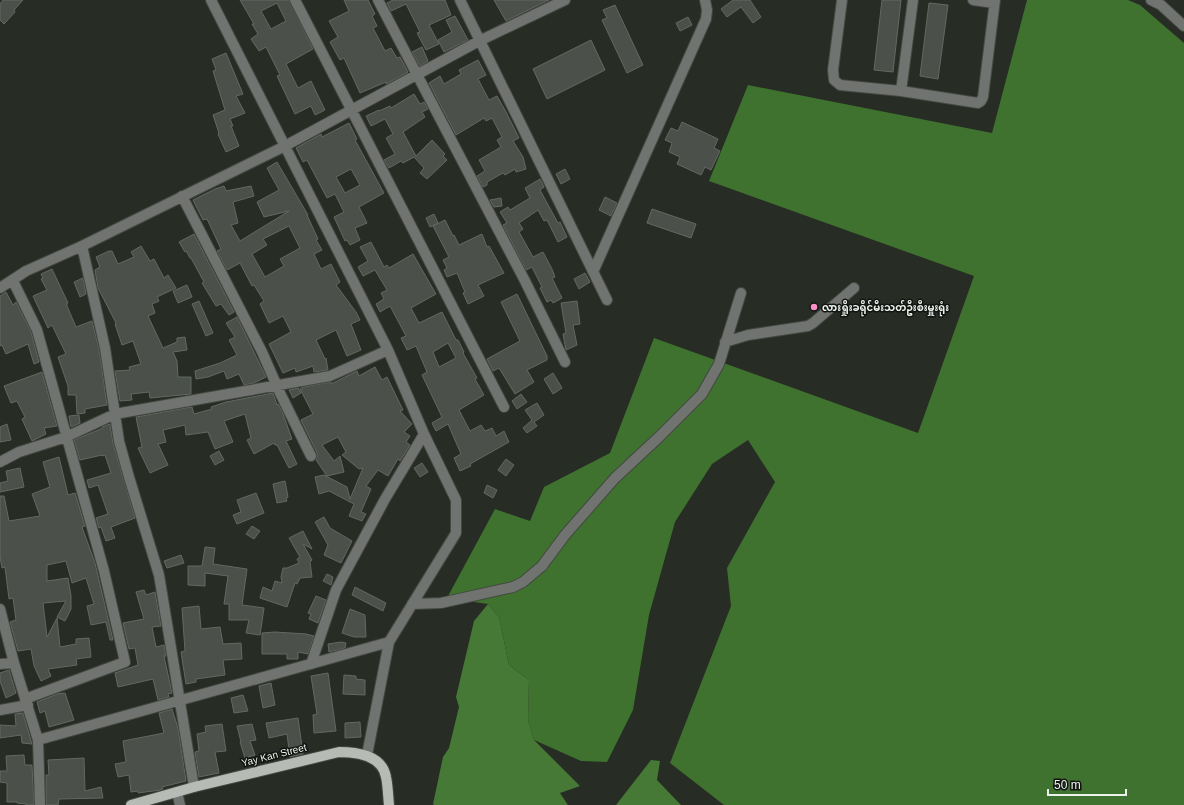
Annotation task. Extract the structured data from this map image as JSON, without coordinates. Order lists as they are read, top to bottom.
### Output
{
  "streets": {
    "main road": ["Yay Kan Street"]
  },
  "places": ["လားရှိုးခရိုင်မီးသတ်ဦးစီးမှူးရုံး"],
  "scale_bar": "50 m"
}
